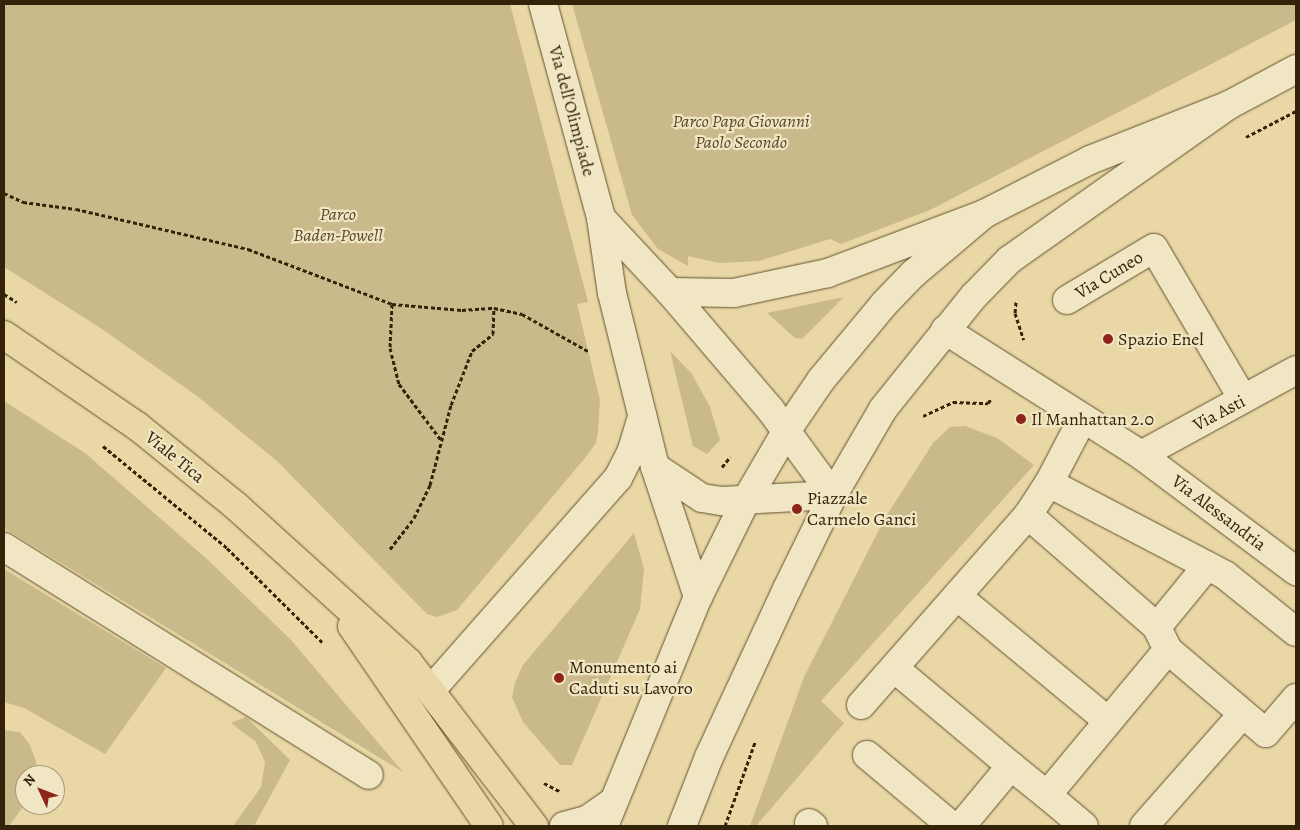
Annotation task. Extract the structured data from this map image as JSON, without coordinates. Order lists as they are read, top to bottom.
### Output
{
  "streets": {
    "main road": ["Viale Tica"],
    "street": [
      "Via dell'Olimpiade",
      "Via Cuneo",
      "Via Asti",
      "Via Alessandria"
    ]
  },
  "crossings": [
    ["Via Cuneo", "Via Asti"],
    ["Via Asti", "Via Alessandria"]
  ],
  "parks": ["Parco Papa Giovanni Paolo Secondo", "Parco Baden-Powell"],
  "places": [
    "Spazio Enel",
    "Il Manhattan 2.0",
    "Piazzale Carmelo Ganci",
    "Monumento ai Caduti su Lavoro"
  ],
  "north": "top left"
}
